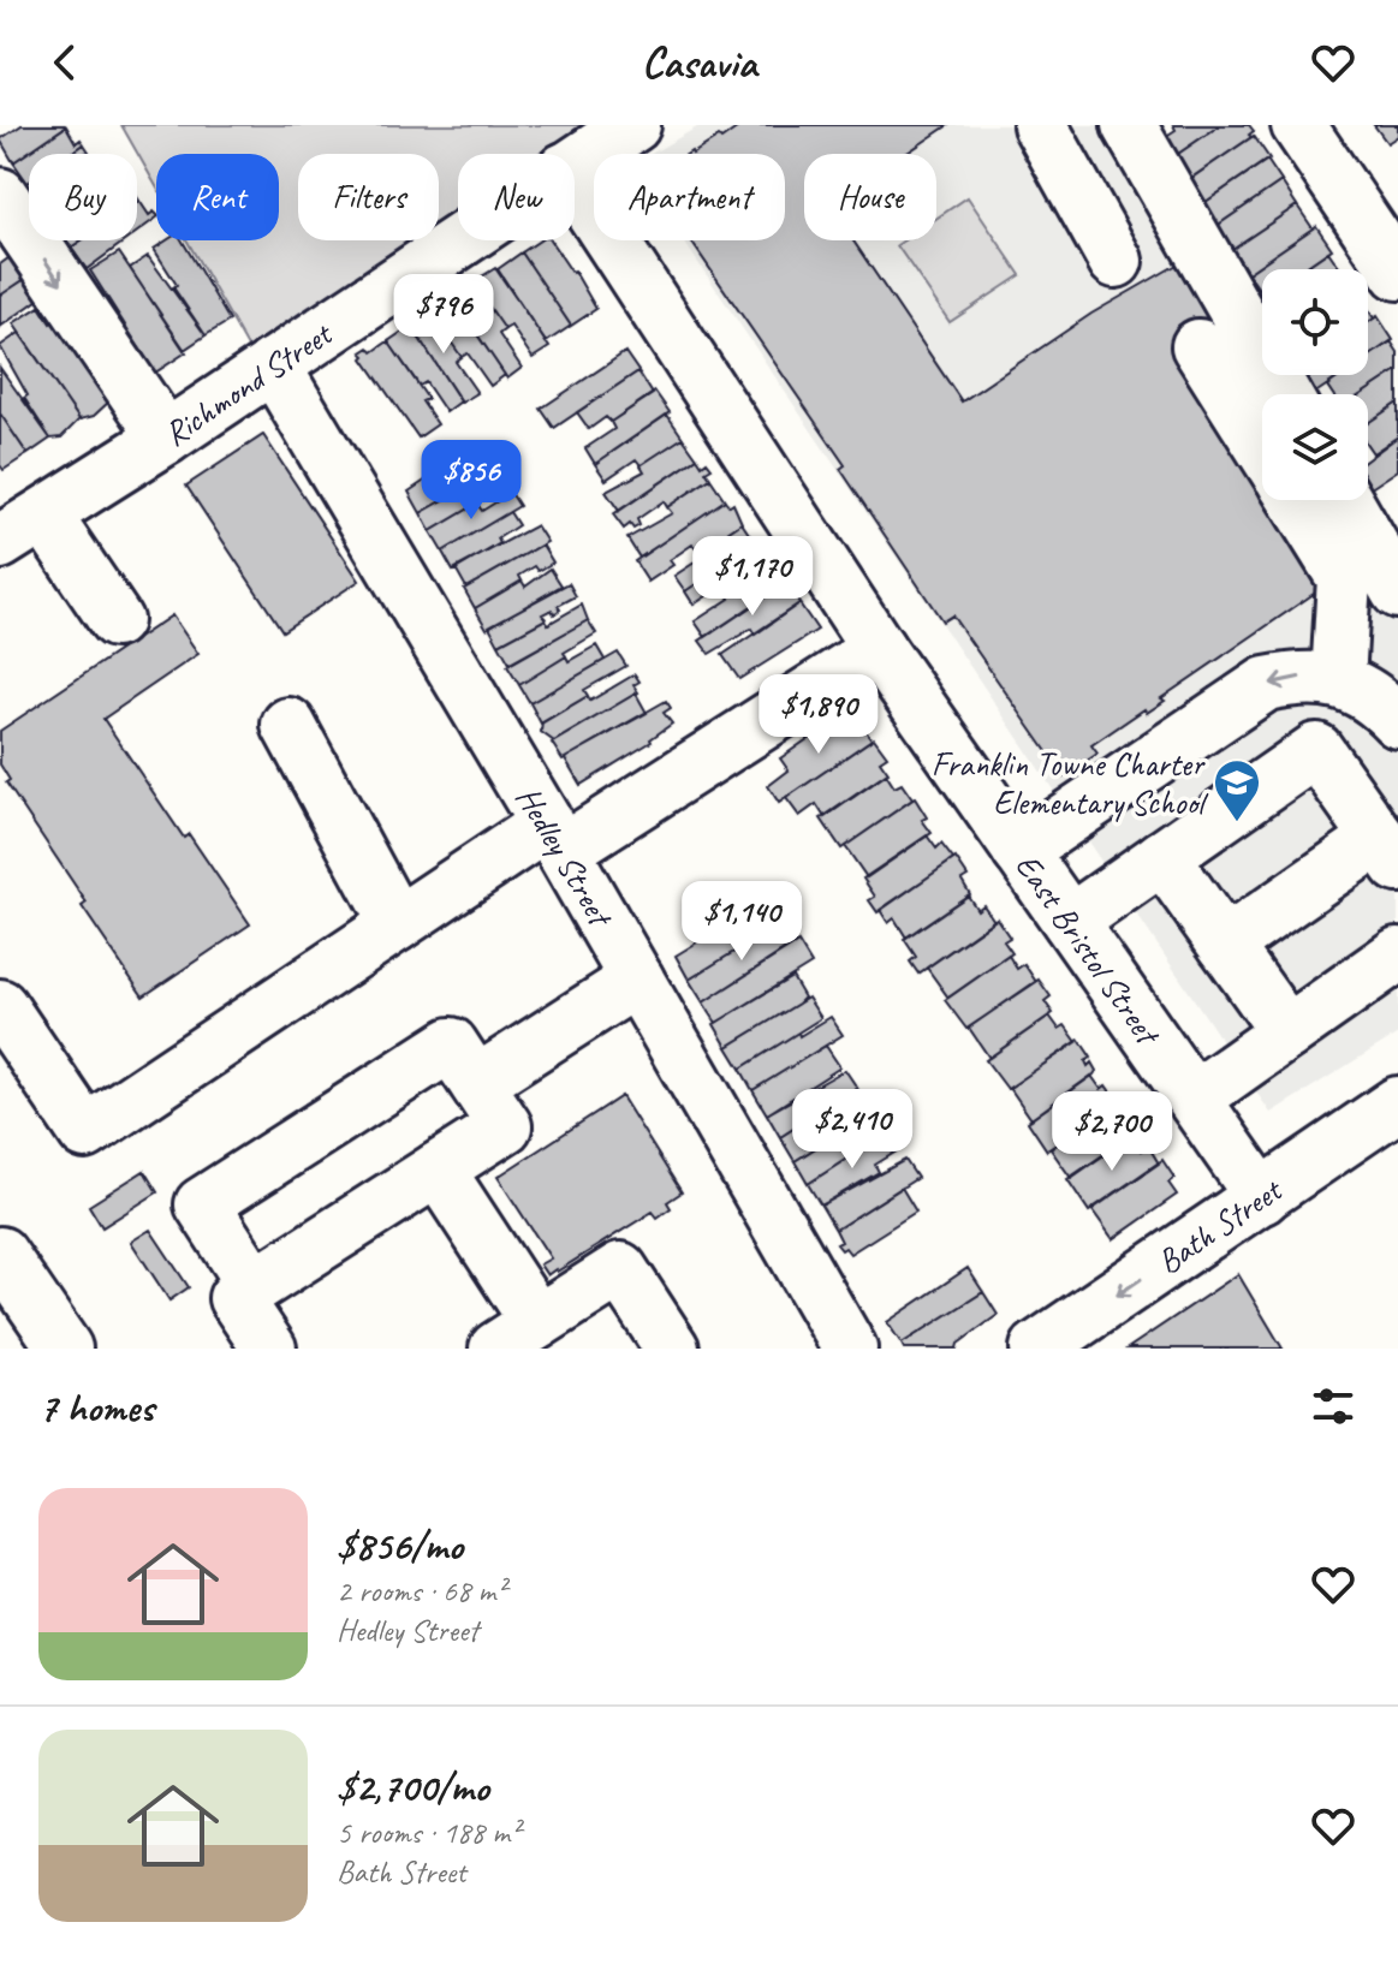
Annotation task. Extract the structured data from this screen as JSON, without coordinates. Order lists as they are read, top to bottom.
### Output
{
  "streets": {
    "street": [
      "Richmond Street",
      "Hedley Street",
      "East Bristol Street",
      "Bath Street"
    ]
  },
  "crossings": [
    ["Richmond Street", "Hedley Street"],
    ["East Bristol Street", "Bath Street"]
  ],
  "one_way": ["Bath Street"],
  "places": {
    "school or university": ["Franklin Towne Charter Elementary School"]
  },
  "page": {
    "header": "Casavia",
    "chip": [
      "Buy",
      "Rent",
      "Filters",
      "New",
      "Apartment",
      "House"
    ],
    "price": [
      "$796",
      "$856",
      "$1,170",
      "$1,890",
      "$1,140",
      "$2,410",
      "$2,700"
    ],
    "heading": "7 homes",
    "list": [
      {
        "name": "$856/mo",
        "note": "2 rooms · 68 m² · Hedley Street"
      },
      {
        "name": "$2,700/mo",
        "note": "5 rooms · 188 m² · Bath Street"
      }
    ]
  }
}
